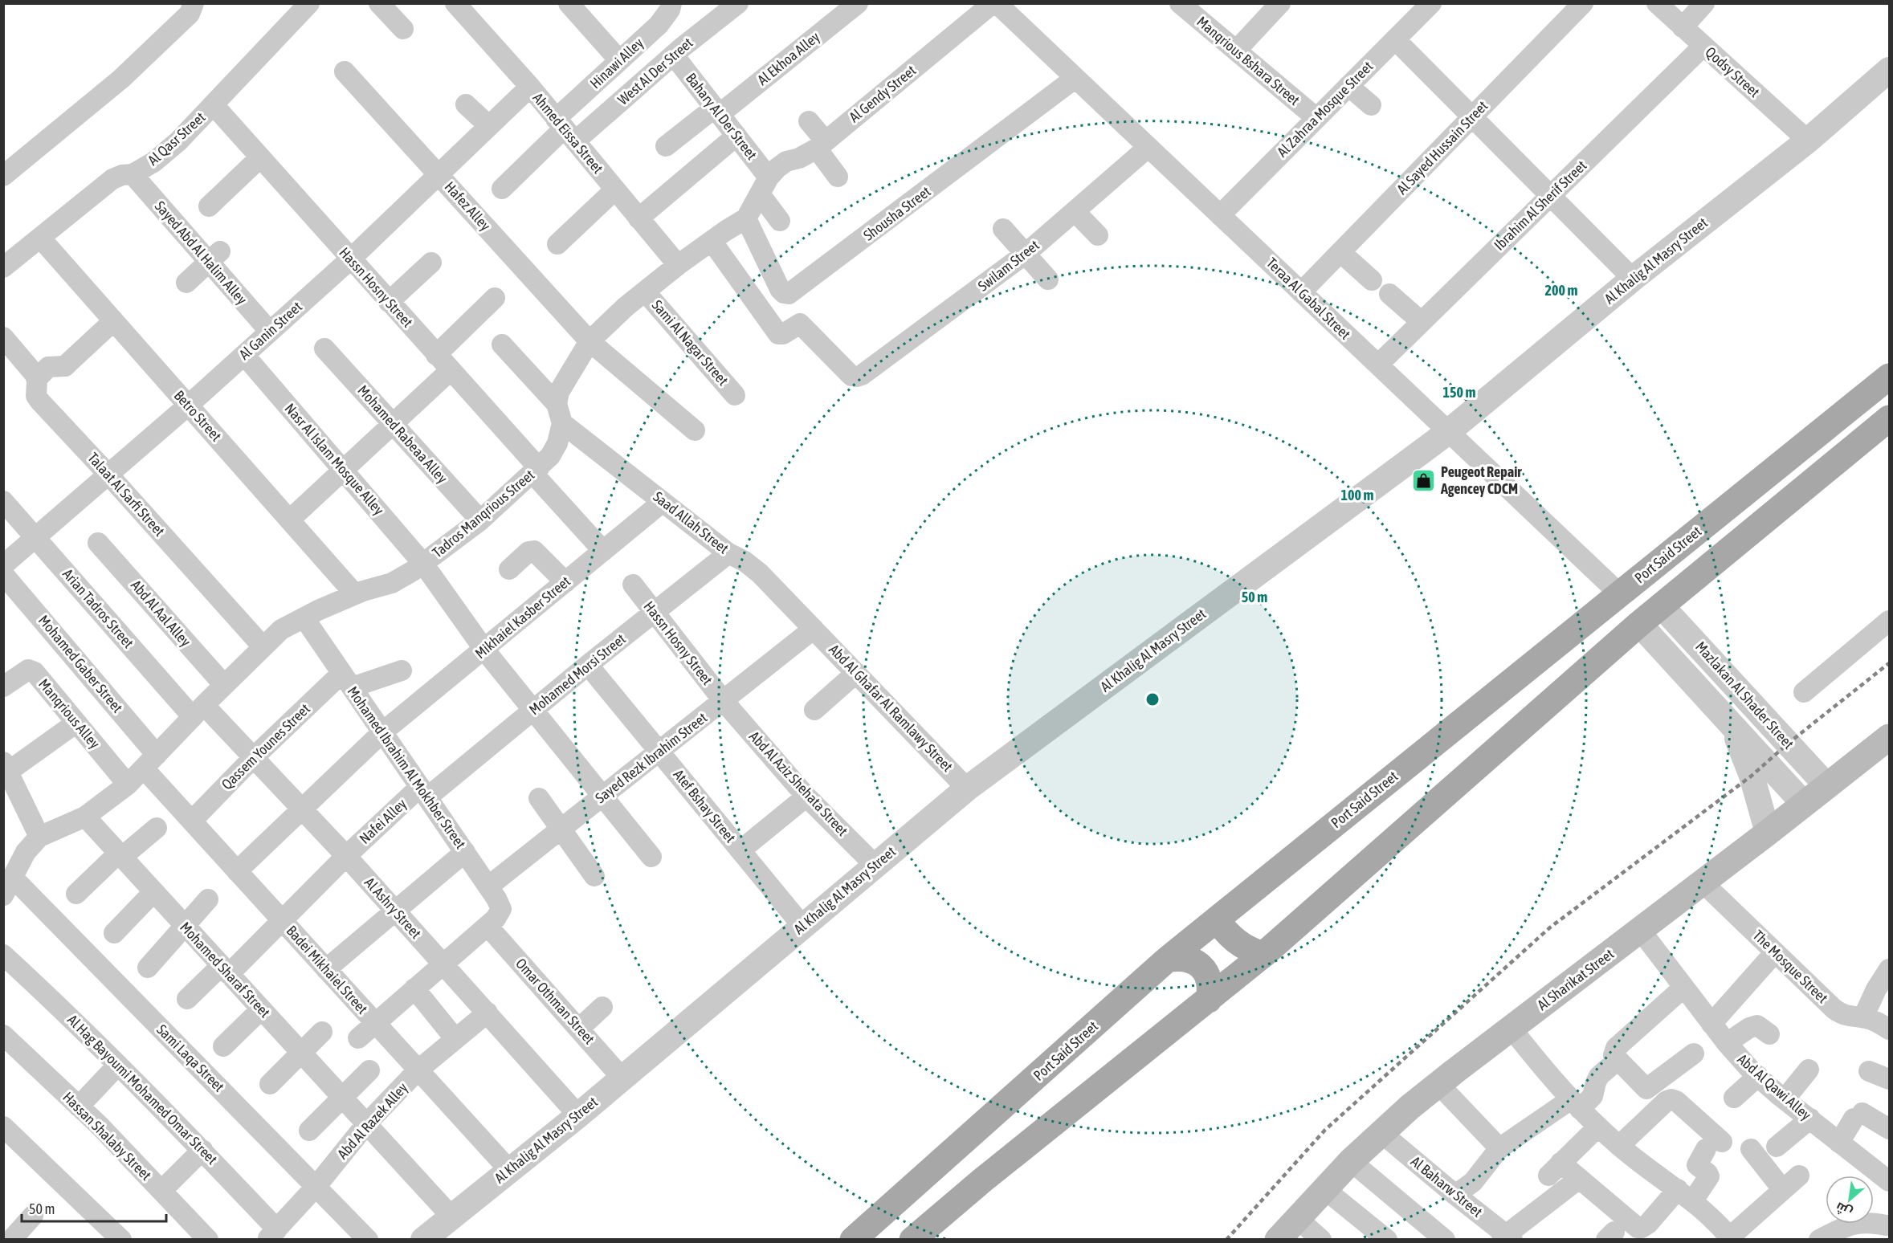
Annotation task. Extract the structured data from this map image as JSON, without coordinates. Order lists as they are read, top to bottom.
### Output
{
  "streets": {
    "main road": ["Port Said Street", "Al Sharikat Street"],
    "street": [
      "Al Ekhoa Alley",
      "Manqrious Bshara Street",
      "Hinawi Alley",
      "West Al Der Street",
      "Qodsy Street",
      "Al Gendy Street",
      "Al Zahraa Mosque Street",
      "Bahary Al Der Street",
      "Ahmed Eissa Street",
      "Al Qasr Street",
      "Al Sayed Hussain Street",
      "Ibrahim Al Sherif Street",
      "Hafez Alley",
      "Shousha Street",
      "Sayed Abd Al Halim Alley",
      "Al Khalig Al Masry Street",
      "Swilam Street",
      "Hassn Hosny Street",
      "Teraa Al Gabal Street",
      "Al Ganin Street",
      "Sami Al Nagar Street",
      "Betro Street",
      "Mohamed Rabeaa Alley",
      "Nasr Al Islam Mosque Alley",
      "Talaat Al Sarfi Street",
      "Tadros Manqrious Street",
      "Saad Allah Street",
      "Arian Tadros Street",
      "Abd Al Aal Alley",
      "Mikhaiel Kasber Street",
      "Mohamed Gaber Street",
      "Mohamed Morsi Street",
      "Mazlakan Al Shader Street",
      "Abd Al Ghafar Al Ramlawy Street",
      "Manqrious Alley",
      "Qassem Younes Street",
      "Sayed Rezk Ibrahim Street",
      "Mohamed Ibrahim Al Mokhber Street",
      "Abd Al Aziz Shehata Street",
      "Atef Bshay Street",
      "Nafei Alley",
      "Al Ashry Street",
      "The Mosque Street",
      "Mohamed Sharaf Street",
      "Badei Mikhaiel Street",
      "Omar Othman Street",
      "Sami Laqa Street",
      "Abd Al Qawi Alley",
      "Al Hag Bayoumi Mohamed Omar Street",
      "Abd Al Razek Alley",
      "Hassan Shalaby Street",
      "Al Baharw Street"
    ]
  },
  "crossings": [
    ["Al Ekhoa Alley", "Bahary Al Der Street"],
    ["Manqrious Bshara Street", "Al Zahraa Mosque Street"],
    ["Hinawi Alley", "West Al Der Street"],
    ["Hinawi Alley", "Bahary Al Der Street"],
    ["Hinawi Alley", "Ahmed Eissa Street"],
    ["West Al Der Street", "Bahary Al Der Street"],
    ["West Al Der Street", "Ahmed Eissa Street"],
    ["Qodsy Street", "Ibrahim Al Sherif Street"],
    ["Qodsy Street", "Al Khalig Al Masry Street"],
    ["Al Gendy Street", "Bahary Al Der Street"],
    ["Al Gendy Street", "Tadros Manqrious Street"],
    ["Al Zahraa Mosque Street", "Teraa Al Gabal Street"],
    ["Bahary Al Der Street", "Tadros Manqrious Street"],
    ["Ahmed Eissa Street", "Al Ganin Street"],
    ["Ahmed Eissa Street", "Tadros Manqrious Street"],
    ["Al Qasr Street", "Sayed Abd Al Halim Alley"],
    ["Al Qasr Street", "Hassn Hosny Street"],
    ["Al Qasr Street", "Betro Street"],
    ["Al Sayed Hussain Street", "Teraa Al Gabal Street"],
    ["Ibrahim Al Sherif Street", "Teraa Al Gabal Street"],
    ["Hafez Alley", "Al Ganin Street"],
    ["Hafez Alley", "Tadros Manqrious Street"],
    ["Shousha Street", "Teraa Al Gabal Street"],
    ["Sayed Abd Al Halim Alley", "Al Ganin Street"],
    ["Al Khalig Al Masry Street", "Teraa Al Gabal Street"],
    ["Al Khalig Al Masry Street", "Abd Al Ghafar Al Ramlawy Street"],
    ["Al Khalig Al Masry Street", "Abd Al Aziz Shehata Street"],
    ["Al Khalig Al Masry Street", "Atef Bshay Street"],
    ["Al Khalig Al Masry Street", "Al Ashry Street"],
    ["Al Khalig Al Masry Street", "Mohamed Sharaf Street"],
    ["Al Khalig Al Masry Street", "Badei Mikhaiel Street"],
    ["Al Khalig Al Masry Street", "Omar Othman Street"],
    ["Swilam Street", "Teraa Al Gabal Street"],
    ["Hassn Hosny Street", "Al Ganin Street"],
    ["Hassn Hosny Street", "Tadros Manqrious Street"],
    ["Hassn Hosny Street", "Mikhaiel Kasber Street"],
    ["Hassn Hosny Street", "Mohamed Morsi Street"],
    ["Hassn Hosny Street", "Sayed Rezk Ibrahim Street"],
    ["Hassn Hosny Street", "Abd Al Aziz Shehata Street"],
    ["Teraa Al Gabal Street", "Port Said Street"],
    ["Al Ganin Street", "Betro Street"],
    ["Al Ganin Street", "Nasr Al Islam Mosque Alley"],
    ["Al Ganin Street", "Talaat Al Sarfi Street"],
    ["Al Ganin Street", "Arian Tadros Street"],
    ["Sami Al Nagar Street", "Tadros Manqrious Street"],
    ["Betro Street", "Tadros Manqrious Street"],
    ["Mohamed Rabeaa Alley", "Tadros Manqrious Street"],
    ["Nasr Al Islam Mosque Alley", "Tadros Manqrious Street"],
    ["Nasr Al Islam Mosque Alley", "Mikhaiel Kasber Street"],
    ["Nasr Al Islam Mosque Alley", "Mohamed Morsi Street"],
    ["Nasr Al Islam Mosque Alley", "Sayed Rezk Ibrahim Street"],
    ["Talaat Al Sarfi Street", "Tadros Manqrious Street"],
    ["Tadros Manqrious Street", "Saad Allah Street"],
    ["Tadros Manqrious Street", "Arian Tadros Street"],
    ["Tadros Manqrious Street", "Abd Al Aal Alley"],
    ["Tadros Manqrious Street", "Mohamed Gaber Street"],
    ["Tadros Manqrious Street", "Manqrious Alley"],
    ["Tadros Manqrious Street", "Mohamed Ibrahim Al Mokhber Street"],
    ["Tadros Manqrious Street", "Al Ashry Street"],
    ["Tadros Manqrious Street", "Mohamed Sharaf Street"],
    ["Tadros Manqrious Street", "Badei Mikhaiel Street"],
    ["Tadros Manqrious Street", "Sami Laqa Street"],
    ["Saad Allah Street", "Mikhaiel Kasber Street"],
    ["Saad Allah Street", "Mohamed Morsi Street"],
    ["Saad Allah Street", "Abd Al Ghafar Al Ramlawy Street"],
    ["Saad Allah Street", "Sayed Rezk Ibrahim Street"],
    ["Arian Tadros Street", "Al Ashry Street"],
    ["Mikhaiel Kasber Street", "Mohamed Ibrahim Al Mokhber Street"],
    ["Mikhaiel Kasber Street", "Al Ashry Street"],
    ["Mikhaiel Kasber Street", "Badei Mikhaiel Street"],
    ["Mohamed Gaber Street", "Badei Mikhaiel Street"],
    ["Mohamed Morsi Street", "Mohamed Ibrahim Al Mokhber Street"],
    ["Mohamed Morsi Street", "Atef Bshay Street"],
    ["Mohamed Morsi Street", "Nafei Alley"],
    ["Mazlakan Al Shader Street", "Al Sharikat Street"],
    ["Abd Al Ghafar Al Ramlawy Street", "Sayed Rezk Ibrahim Street"],
    ["Qassem Younes Street", "Mohamed Ibrahim Al Mokhber Street"],
    ["Qassem Younes Street", "Al Ashry Street"],
    ["Qassem Younes Street", "Badei Mikhaiel Street"],
    ["Sayed Rezk Ibrahim Street", "Mohamed Ibrahim Al Mokhber Street"],
    ["Sayed Rezk Ibrahim Street", "Abd Al Aziz Shehata Street"],
    ["Sayed Rezk Ibrahim Street", "Atef Bshay Street"],
    ["Mohamed Ibrahim Al Mokhber Street", "Nafei Alley"],
    ["Mohamed Ibrahim Al Mokhber Street", "Omar Othman Street"],
    ["Nafei Alley", "Al Ashry Street"],
    ["Nafei Alley", "Mohamed Sharaf Street"],
    ["Nafei Alley", "Badei Mikhaiel Street"],
    ["Al Ashry Street", "Abd Al Razek Alley"],
    ["The Mosque Street", "Al Sharikat Street"],
    ["Mohamed Sharaf Street", "Abd Al Razek Alley"],
    ["Badei Mikhaiel Street", "Abd Al Razek Alley"],
    ["Al Sharikat Street", "Abd Al Qawi Alley"],
    ["Al Sharikat Street", "Al Baharw Street"],
    ["Sami Laqa Street", "Abd Al Razek Alley"],
    ["Al Hag Bayoumi Mohamed Omar Street", "Abd Al Razek Alley"]
  ],
  "places": {
    "shop": ["Peugeot Repair Agencey CDCM"]
  },
  "scale_bar": "50 m",
  "north": "bottom left",
  "rings": [
    "200 m",
    "150 m",
    "100 m",
    "50 m"
  ]
}
